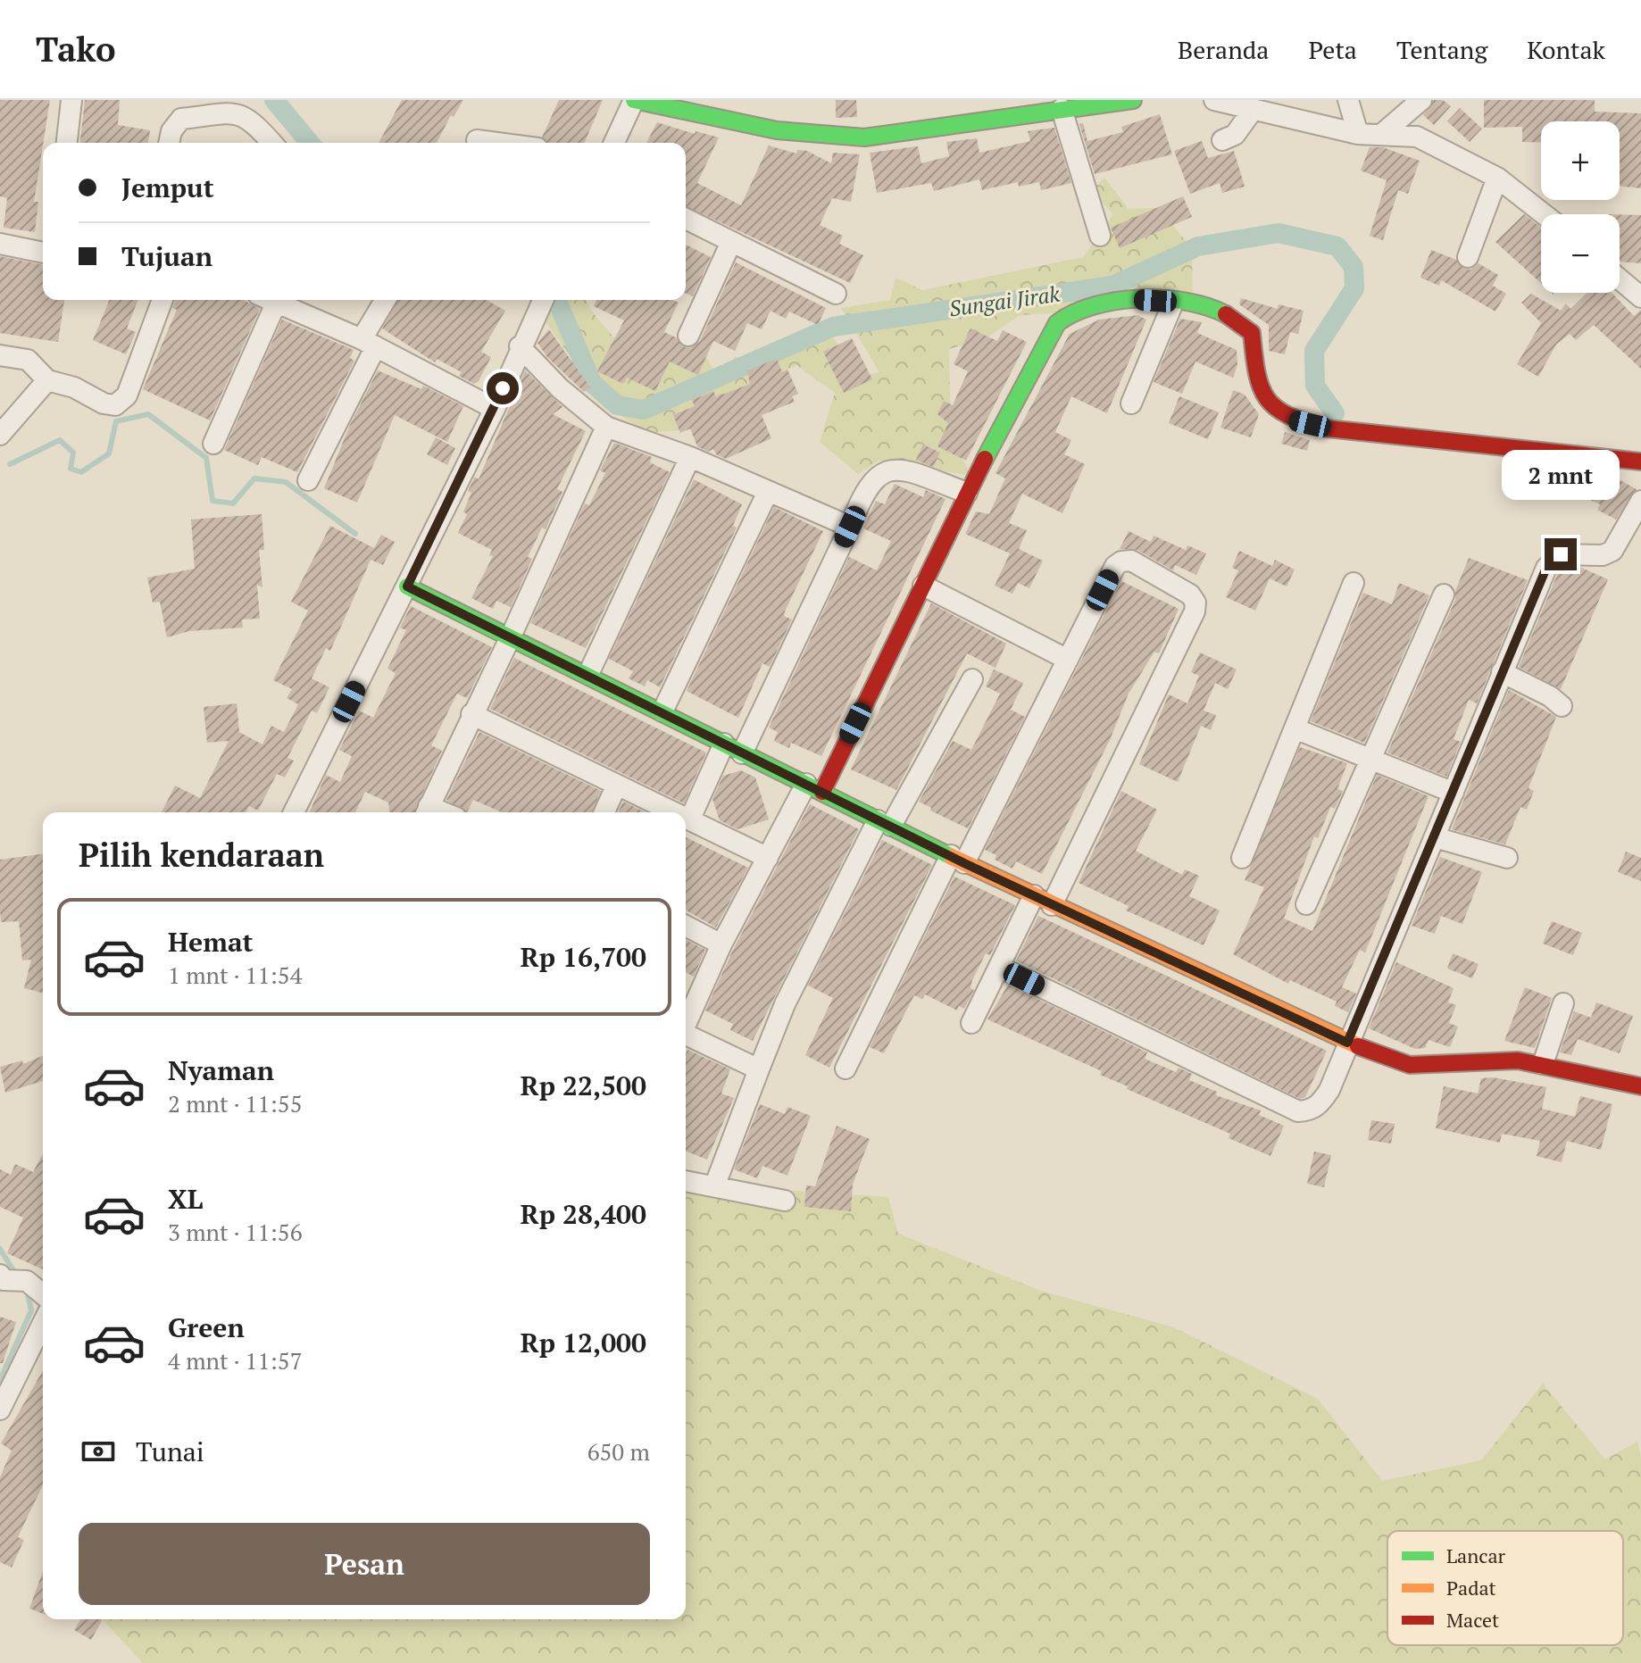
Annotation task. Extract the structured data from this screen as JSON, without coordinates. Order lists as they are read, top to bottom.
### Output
{
  "water": ["Sungai Jirak"],
  "legend": ["Lancar", "Padat", "Macet"],
  "page": {
    "header": "Tako",
    "nav": [
      "Beranda",
      "Peta",
      "Tentang",
      "Kontak"
    ],
    "map_buttons": ["+", "−"],
    "banner": ["Jemput", "Tujuan"],
    "bubble": "2 mnt",
    "heading": "Pilih kendaraan",
    "list": [
      {
        "name": "Hemat",
        "note": "1 mnt · 11:54",
        "value": "Rp 16,700"
      },
      {
        "name": "Nyaman",
        "note": "2 mnt · 11:55",
        "value": "Rp 22,500"
      },
      {
        "name": "XL",
        "note": "3 mnt · 11:56",
        "value": "Rp 28,400"
      },
      {
        "name": "Green",
        "note": "4 mnt · 11:57",
        "value": "Rp 12,000"
      }
    ],
    "pay": ["Tunai", "650 m"],
    "buttons": "Pesan"
  }
}
